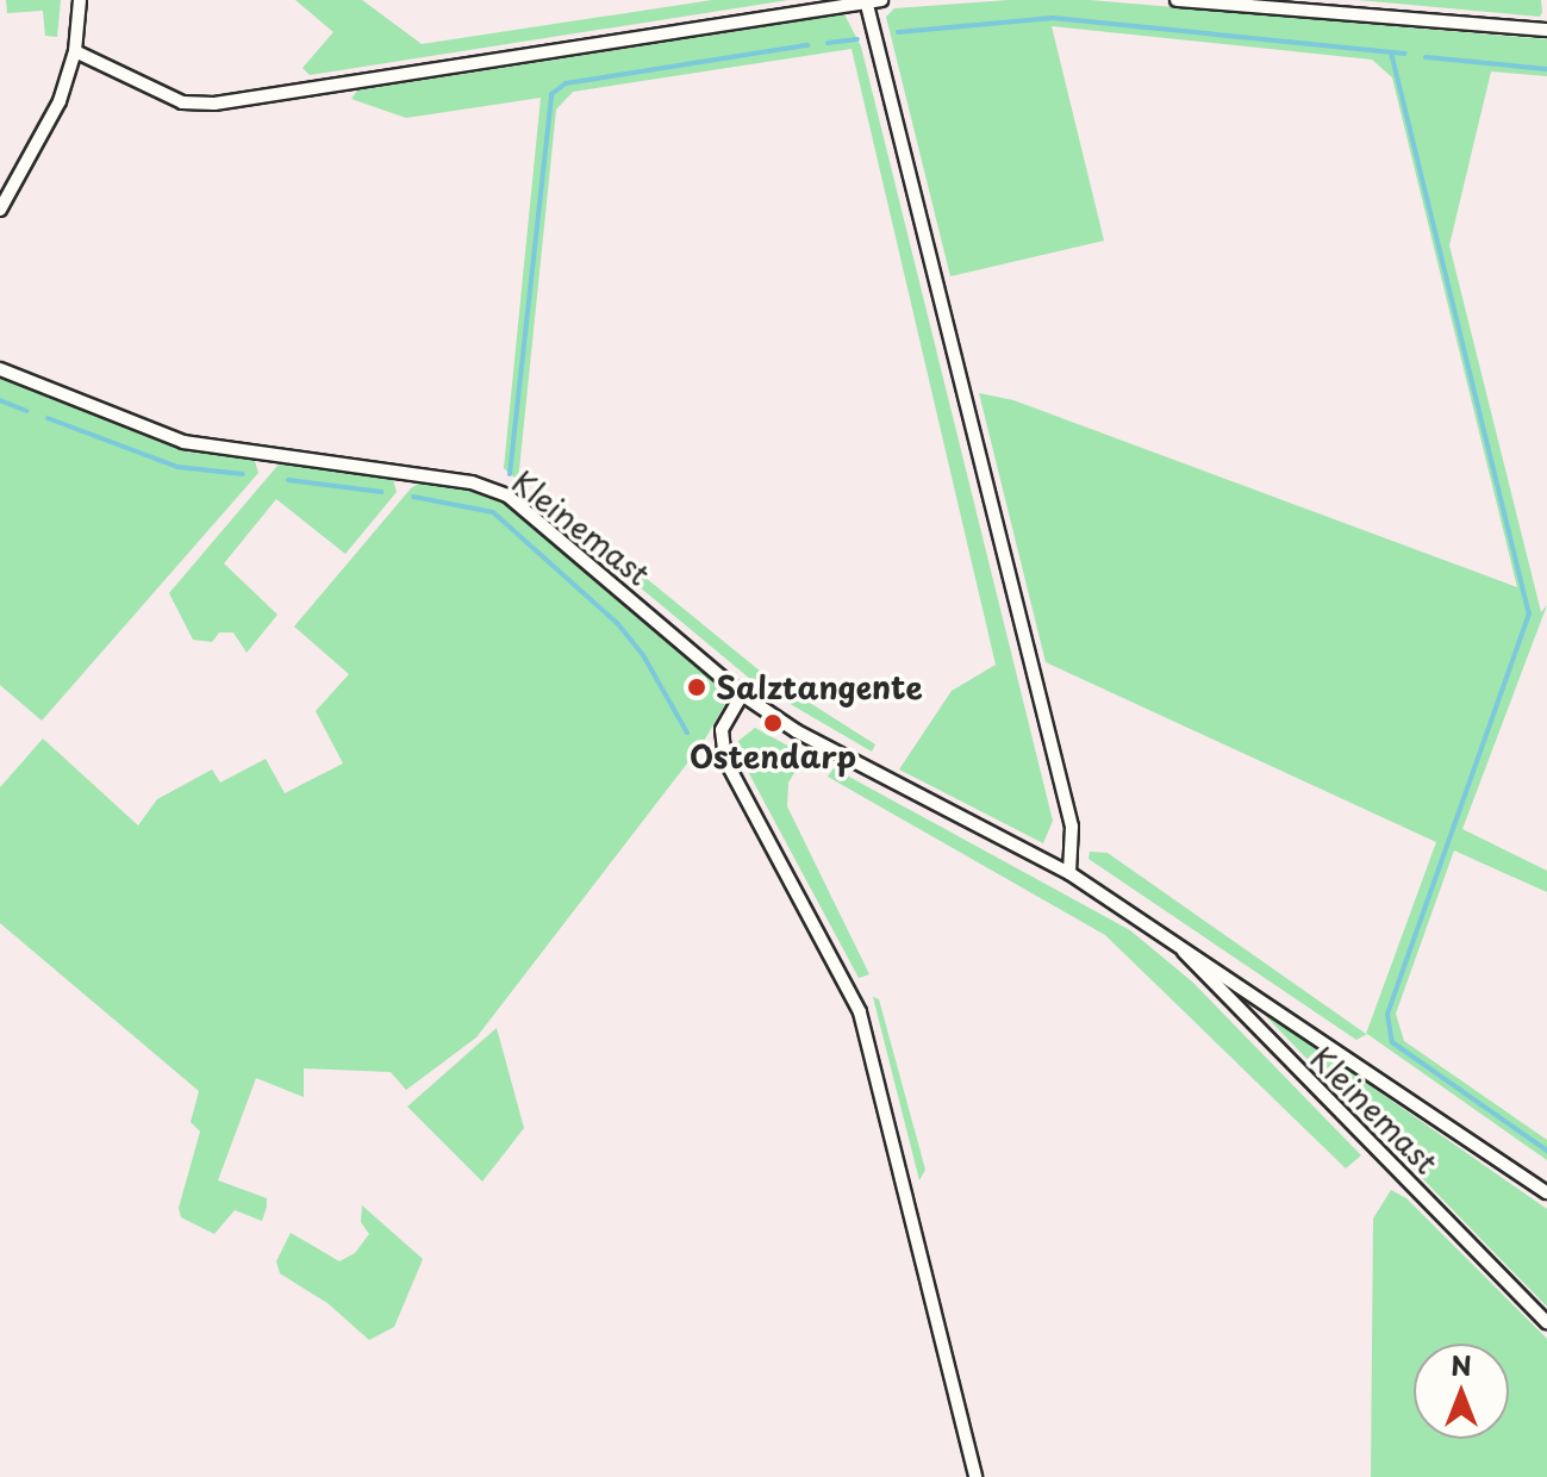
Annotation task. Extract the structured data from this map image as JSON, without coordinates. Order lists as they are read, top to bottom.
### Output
{
  "streets": {
    "street": ["Kleinemast"]
  },
  "places": ["Salztangente", "Ostendarp"],
  "north": "top"
}
